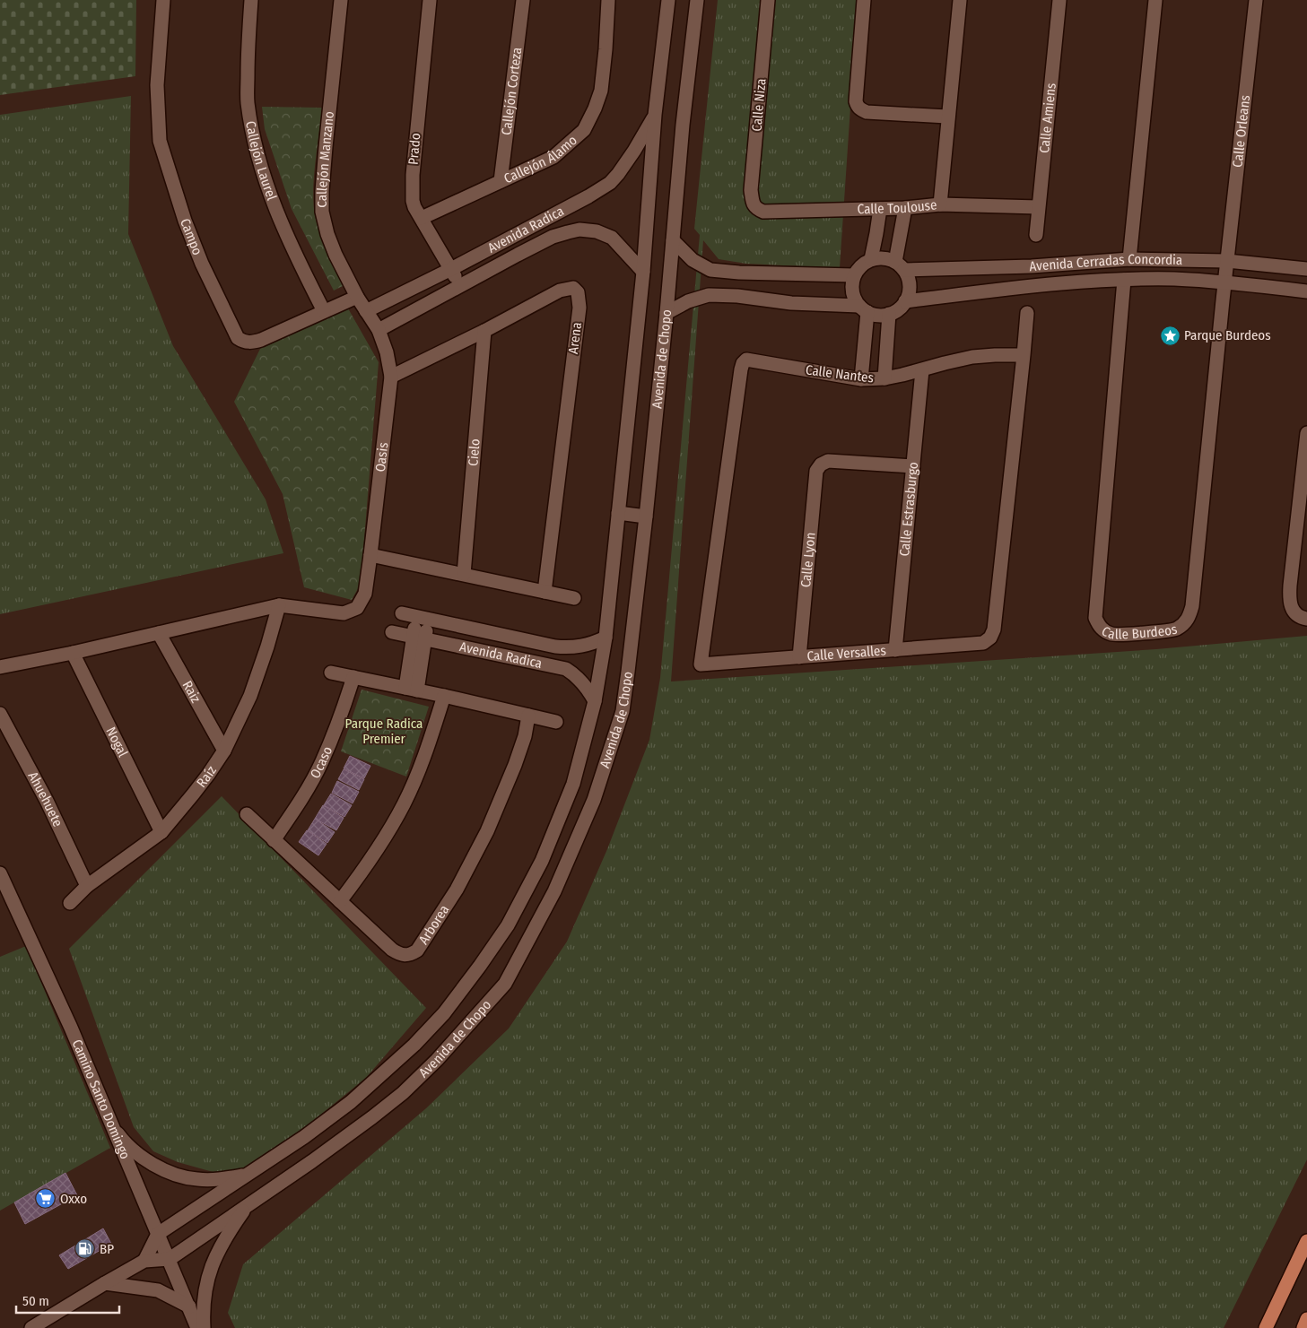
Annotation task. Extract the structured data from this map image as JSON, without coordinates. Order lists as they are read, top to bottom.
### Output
{
  "streets": {
    "street": [
      "Callejón Corteza",
      "Calle Niza",
      "Calle Amiens",
      "Calle Orleans",
      "Prado",
      "Callejón Álamo",
      "Callejón Manzano",
      "Callejón Laurel",
      "Calle Toulouse",
      "Avenida Radica",
      "Campo",
      "Avenida Cerradas Concordia",
      "Arena",
      "Avenida de Chopo",
      "Calle Nantes",
      "Cielo",
      "Oasis",
      "Calle Estrasburgo",
      "Calle Lyon",
      "Calle Burdeos",
      "Calle Versalles",
      "Raiz",
      "Nogal",
      "Ocaso",
      "Raíz",
      "Ahuehuete",
      "Arborea",
      "Camino Santo Domingo"
    ]
  },
  "crossings": [
    ["Callejón Corteza", "Callejón Álamo"],
    ["Calle Niza", "Calle Toulouse"],
    ["Calle Amiens", "Calle Toulouse"],
    ["Calle Orleans", "Avenida Cerradas Concordia"],
    ["Calle Orleans", "Calle Burdeos"],
    ["Prado", "Callejón Álamo"],
    ["Prado", "Avenida Radica"],
    ["Callejón Manzano", "Avenida Radica"],
    ["Callejón Manzano", "Campo"],
    ["Callejón Manzano", "Oasis"],
    ["Callejón Laurel", "Campo"],
    ["Avenida Radica", "Avenida de Chopo"],
    ["Avenida Radica", "Oasis"],
    ["Avenida Cerradas Concordia", "Calle Burdeos"],
    ["Arena", "Cielo"],
    ["Arena", "Oasis"],
    ["Avenida de Chopo", "Camino Santo Domingo"],
    ["Calle Nantes", "Calle Estrasburgo"],
    ["Calle Nantes", "Calle Versalles"],
    ["Oasis", "Raíz"],
    ["Calle Estrasburgo", "Calle Lyon"],
    ["Calle Estrasburgo", "Calle Versalles"],
    ["Calle Lyon", "Calle Versalles"],
    ["Raiz", "Raíz"],
    ["Nogal", "Raíz"],
    ["Ocaso", "Arborea"],
    ["Raíz", "Ahuehuete"]
  ],
  "parks": ["Parque Radica Premier"],
  "places": {
    "place": ["Parque Burdeos"],
    "supermarket": ["Oxxo"],
    "fuel station": ["BP"]
  },
  "scale_bar": "50 m"
}
